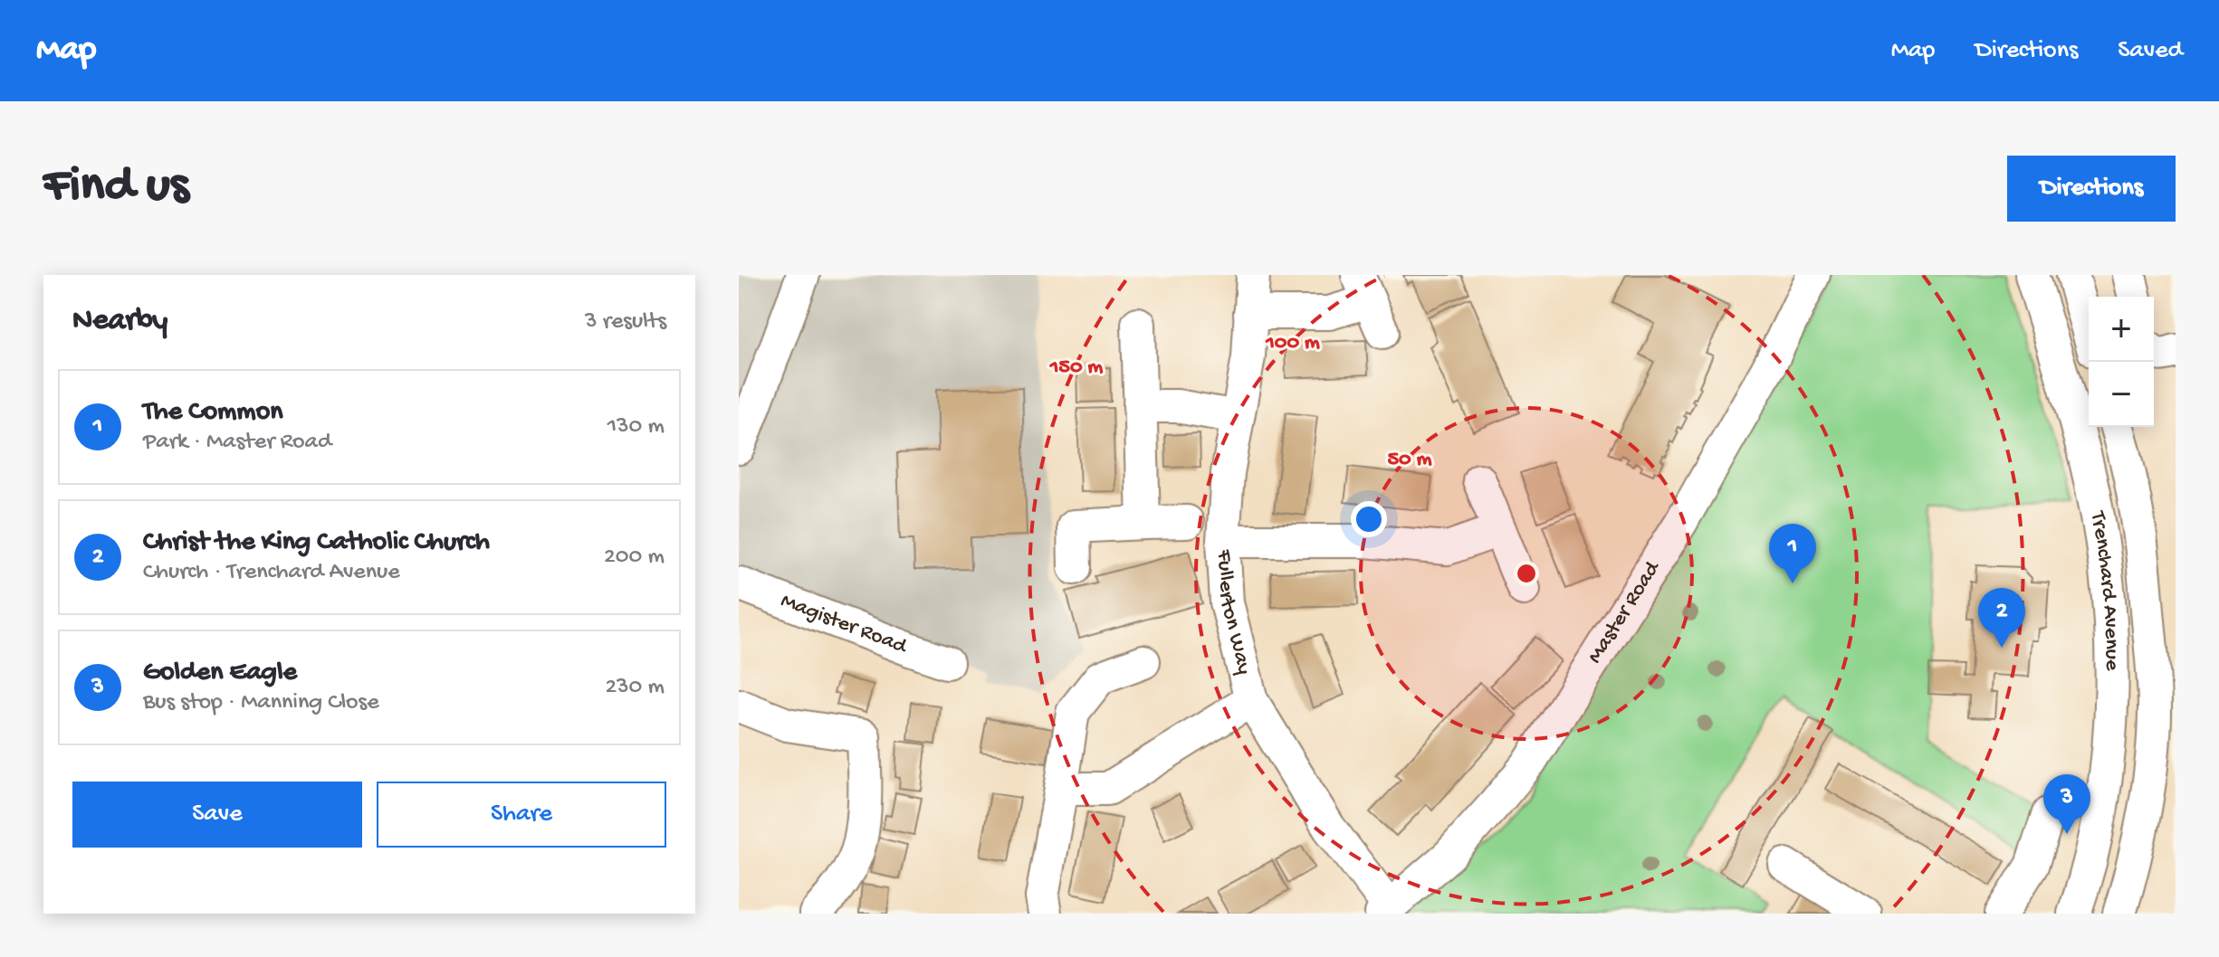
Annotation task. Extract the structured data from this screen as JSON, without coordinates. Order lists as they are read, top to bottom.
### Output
{
  "streets": {
    "street": [
      "Trenchard Avenue",
      "Fullerton Way",
      "Master Road",
      "Magister Road"
    ]
  },
  "crossings": [
    ["Fullerton Way", "Master Road"]
  ],
  "page": {
    "header": "Map",
    "nav": ["Map", "Directions", "Saved"],
    "buttons": [
      "Directions",
      ["Save", "Share"]
    ],
    "title": "Find us",
    "heading": ["Nearby", "3 results"],
    "map_buttons": ["+", "−"],
    "list": [
      {
        "mark": "1",
        "name": "The Common",
        "note": "Park · Master Road",
        "value": "130 m"
      },
      {
        "mark": "2",
        "name": "Christ the King Catholic Church",
        "note": "Church · Trenchard Avenue",
        "value": "200 m"
      },
      {
        "mark": "3",
        "name": "Golden Eagle",
        "note": "Bus stop · Manning Close",
        "value": "230 m"
      }
    ],
    "pins": ["1", "2", "3"]
  },
  "rings": ["100 m", "150 m", "50 m"]
}
